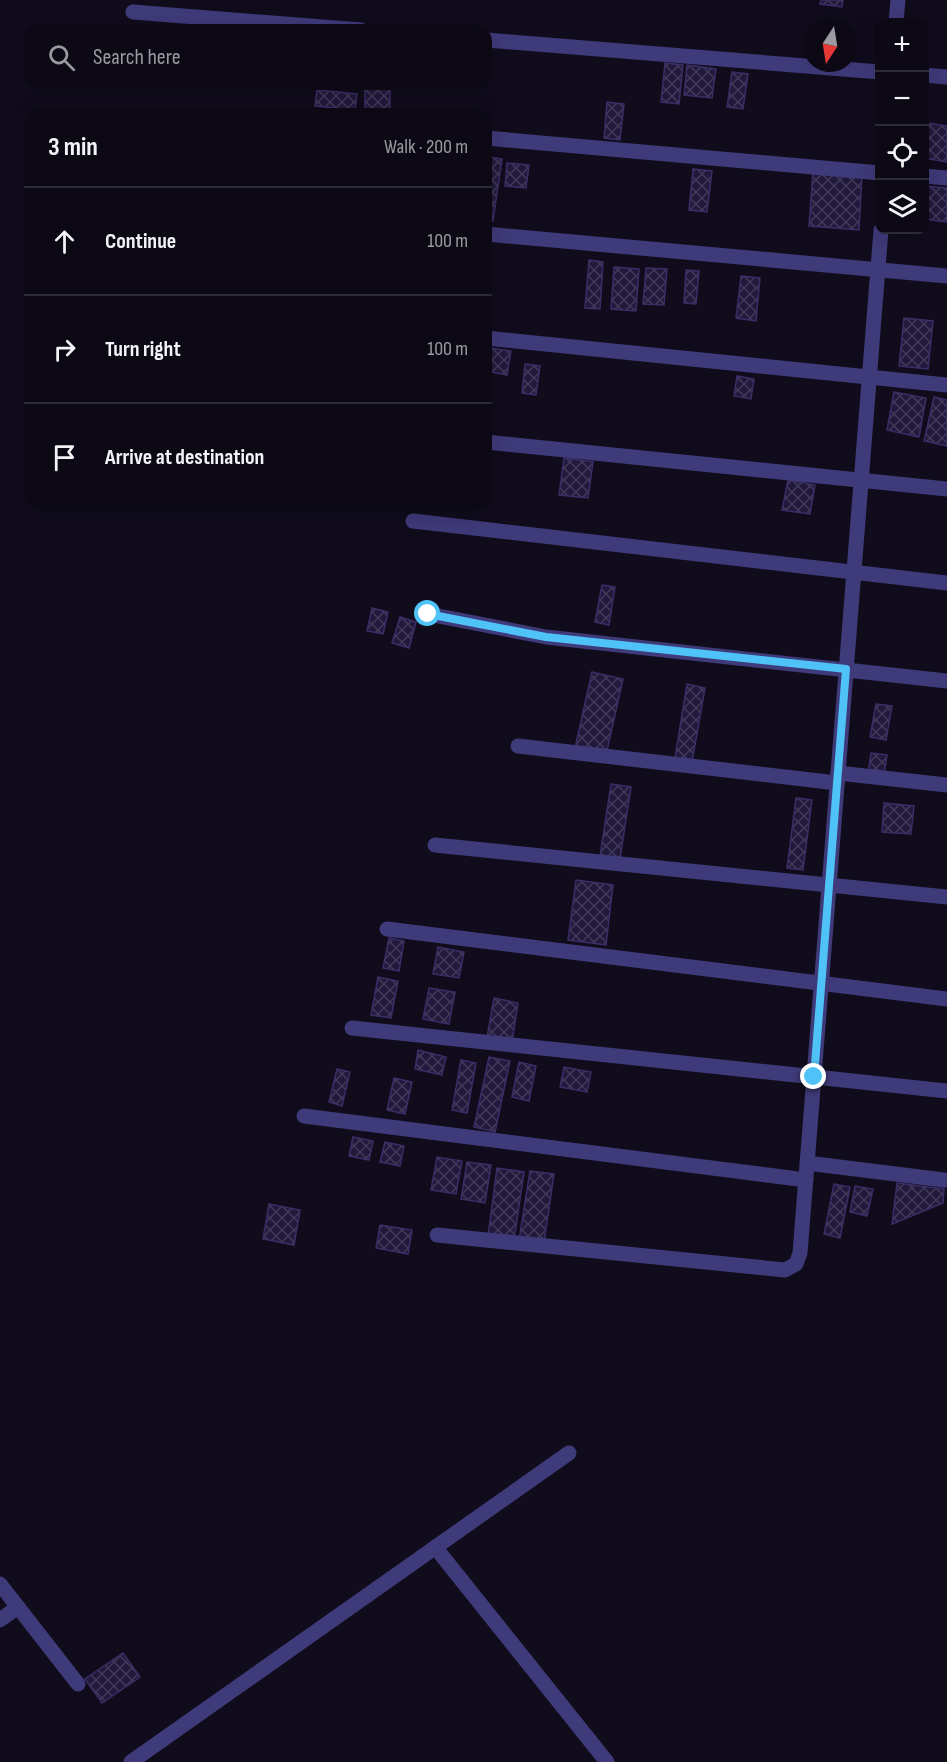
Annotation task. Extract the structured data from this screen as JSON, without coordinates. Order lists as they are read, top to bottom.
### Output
{
  "north": "bottom",
  "page": {
    "map_buttons": ["+", "−"],
    "search": "Search here",
    "heading": ["3 min", "Walk · 200 m"],
    "list": [
      ["Continue", "100 m"],
      ["Turn right", "100 m"],
      "Arrive at destination"
    ]
  }
}
